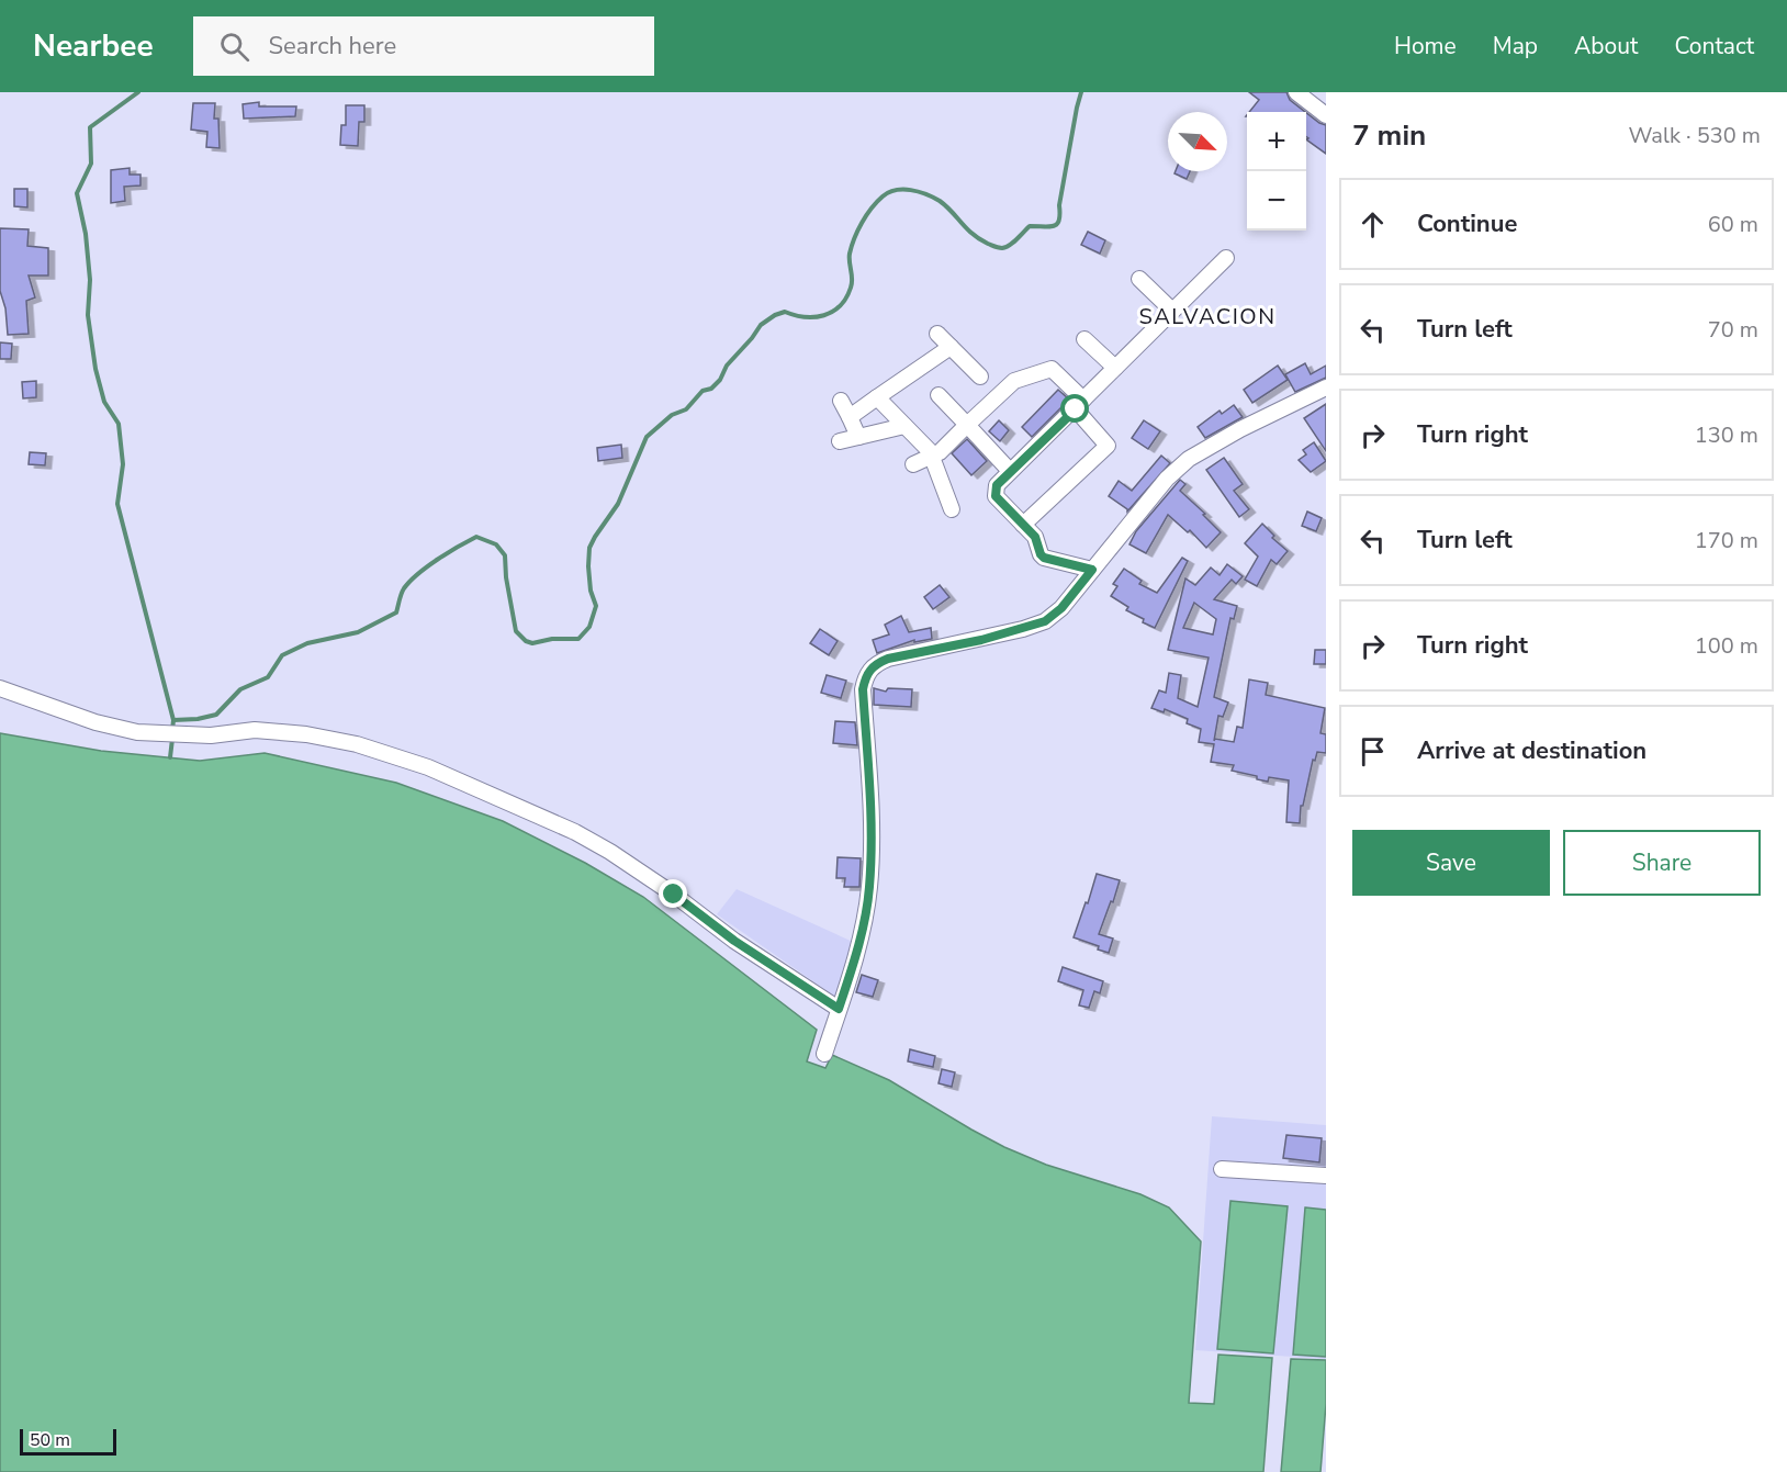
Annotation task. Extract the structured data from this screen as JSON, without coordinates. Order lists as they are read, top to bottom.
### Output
{
  "districts": ["SALVACION"],
  "scale_bar": "50 m",
  "north": "bottom right",
  "page": {
    "header": "Nearbee",
    "search": "Search here",
    "nav": [
      "Home",
      "Map",
      "About",
      "Contact"
    ],
    "heading": ["7 min", "Walk · 530 m"],
    "map_buttons": ["+", "−"],
    "list": [
      ["Continue", "60 m"],
      ["Turn left", "70 m"],
      ["Turn right", "130 m"],
      ["Turn left", "170 m"],
      ["Turn right", "100 m"],
      "Arrive at destination"
    ],
    "buttons": ["Save", "Share"],
    "scale": "50 m"
  }
}
